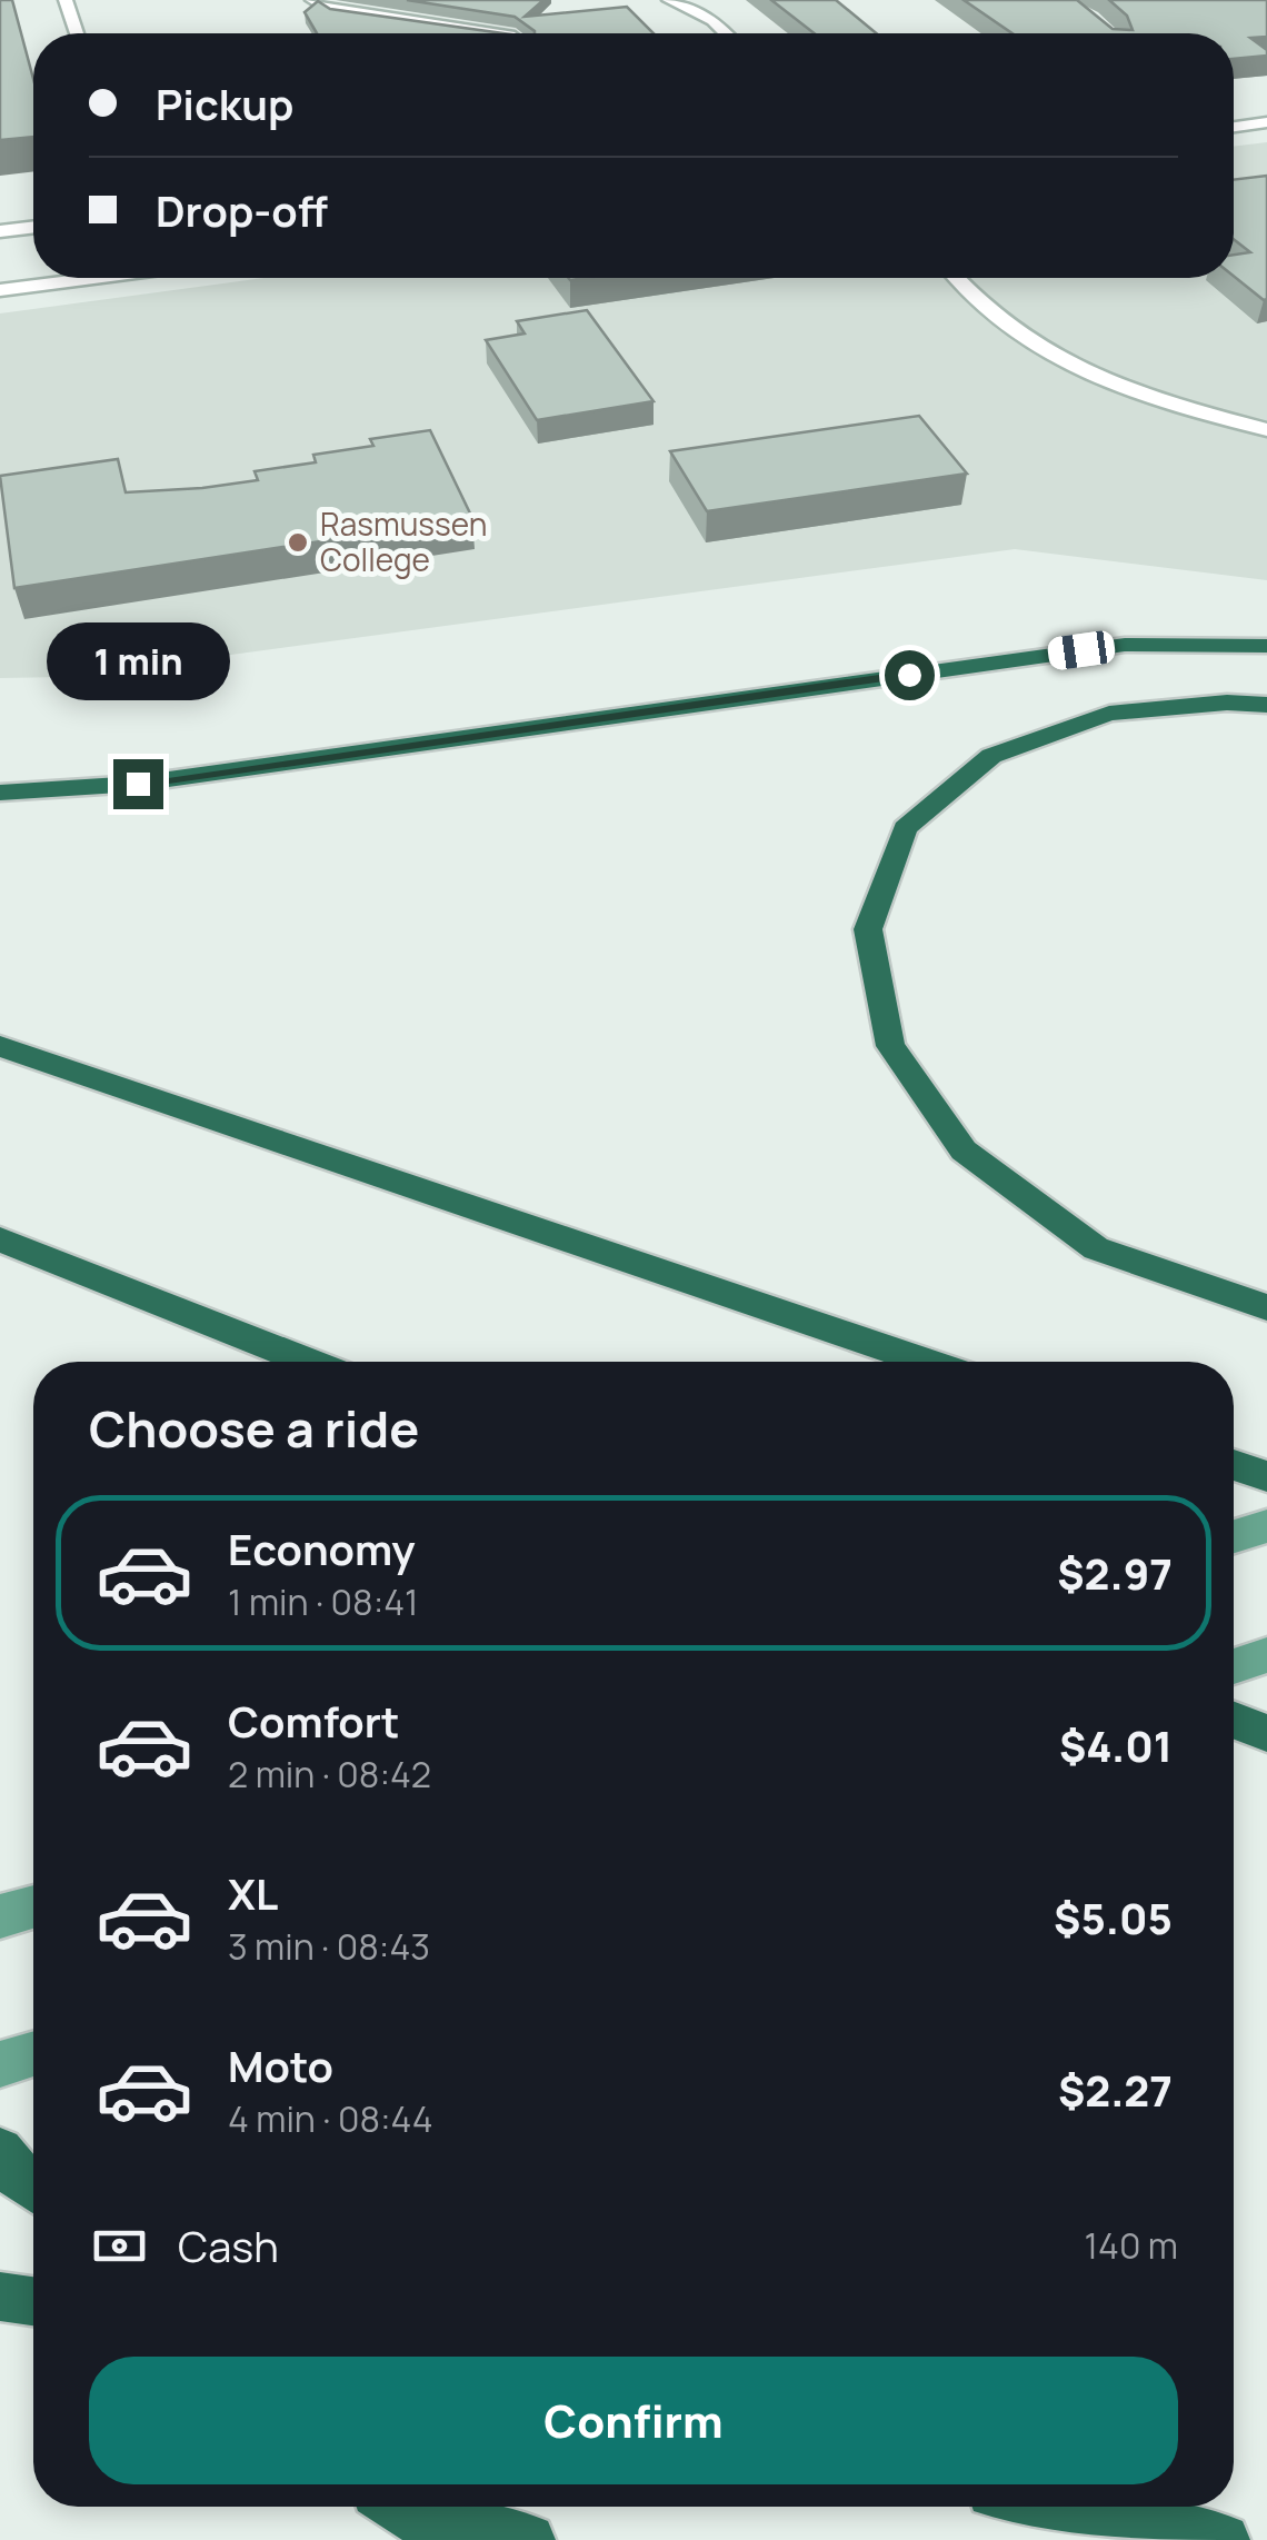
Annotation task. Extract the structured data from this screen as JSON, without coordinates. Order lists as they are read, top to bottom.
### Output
{
  "places": ["Rasmussen College"],
  "page": {
    "banner": ["Pickup", "Drop-off"],
    "bubble": "1 min",
    "heading": "Choose a ride",
    "list": [
      {
        "name": "Economy",
        "note": "1 min · 08:41",
        "value": "$2.97"
      },
      {
        "name": "Comfort",
        "note": "2 min · 08:42",
        "value": "$4.01"
      },
      {
        "name": "XL",
        "note": "3 min · 08:43",
        "value": "$5.05"
      },
      {
        "name": "Moto",
        "note": "4 min · 08:44",
        "value": "$2.27"
      }
    ],
    "pay": ["Cash", "140 m"],
    "buttons": "Confirm"
  }
}
